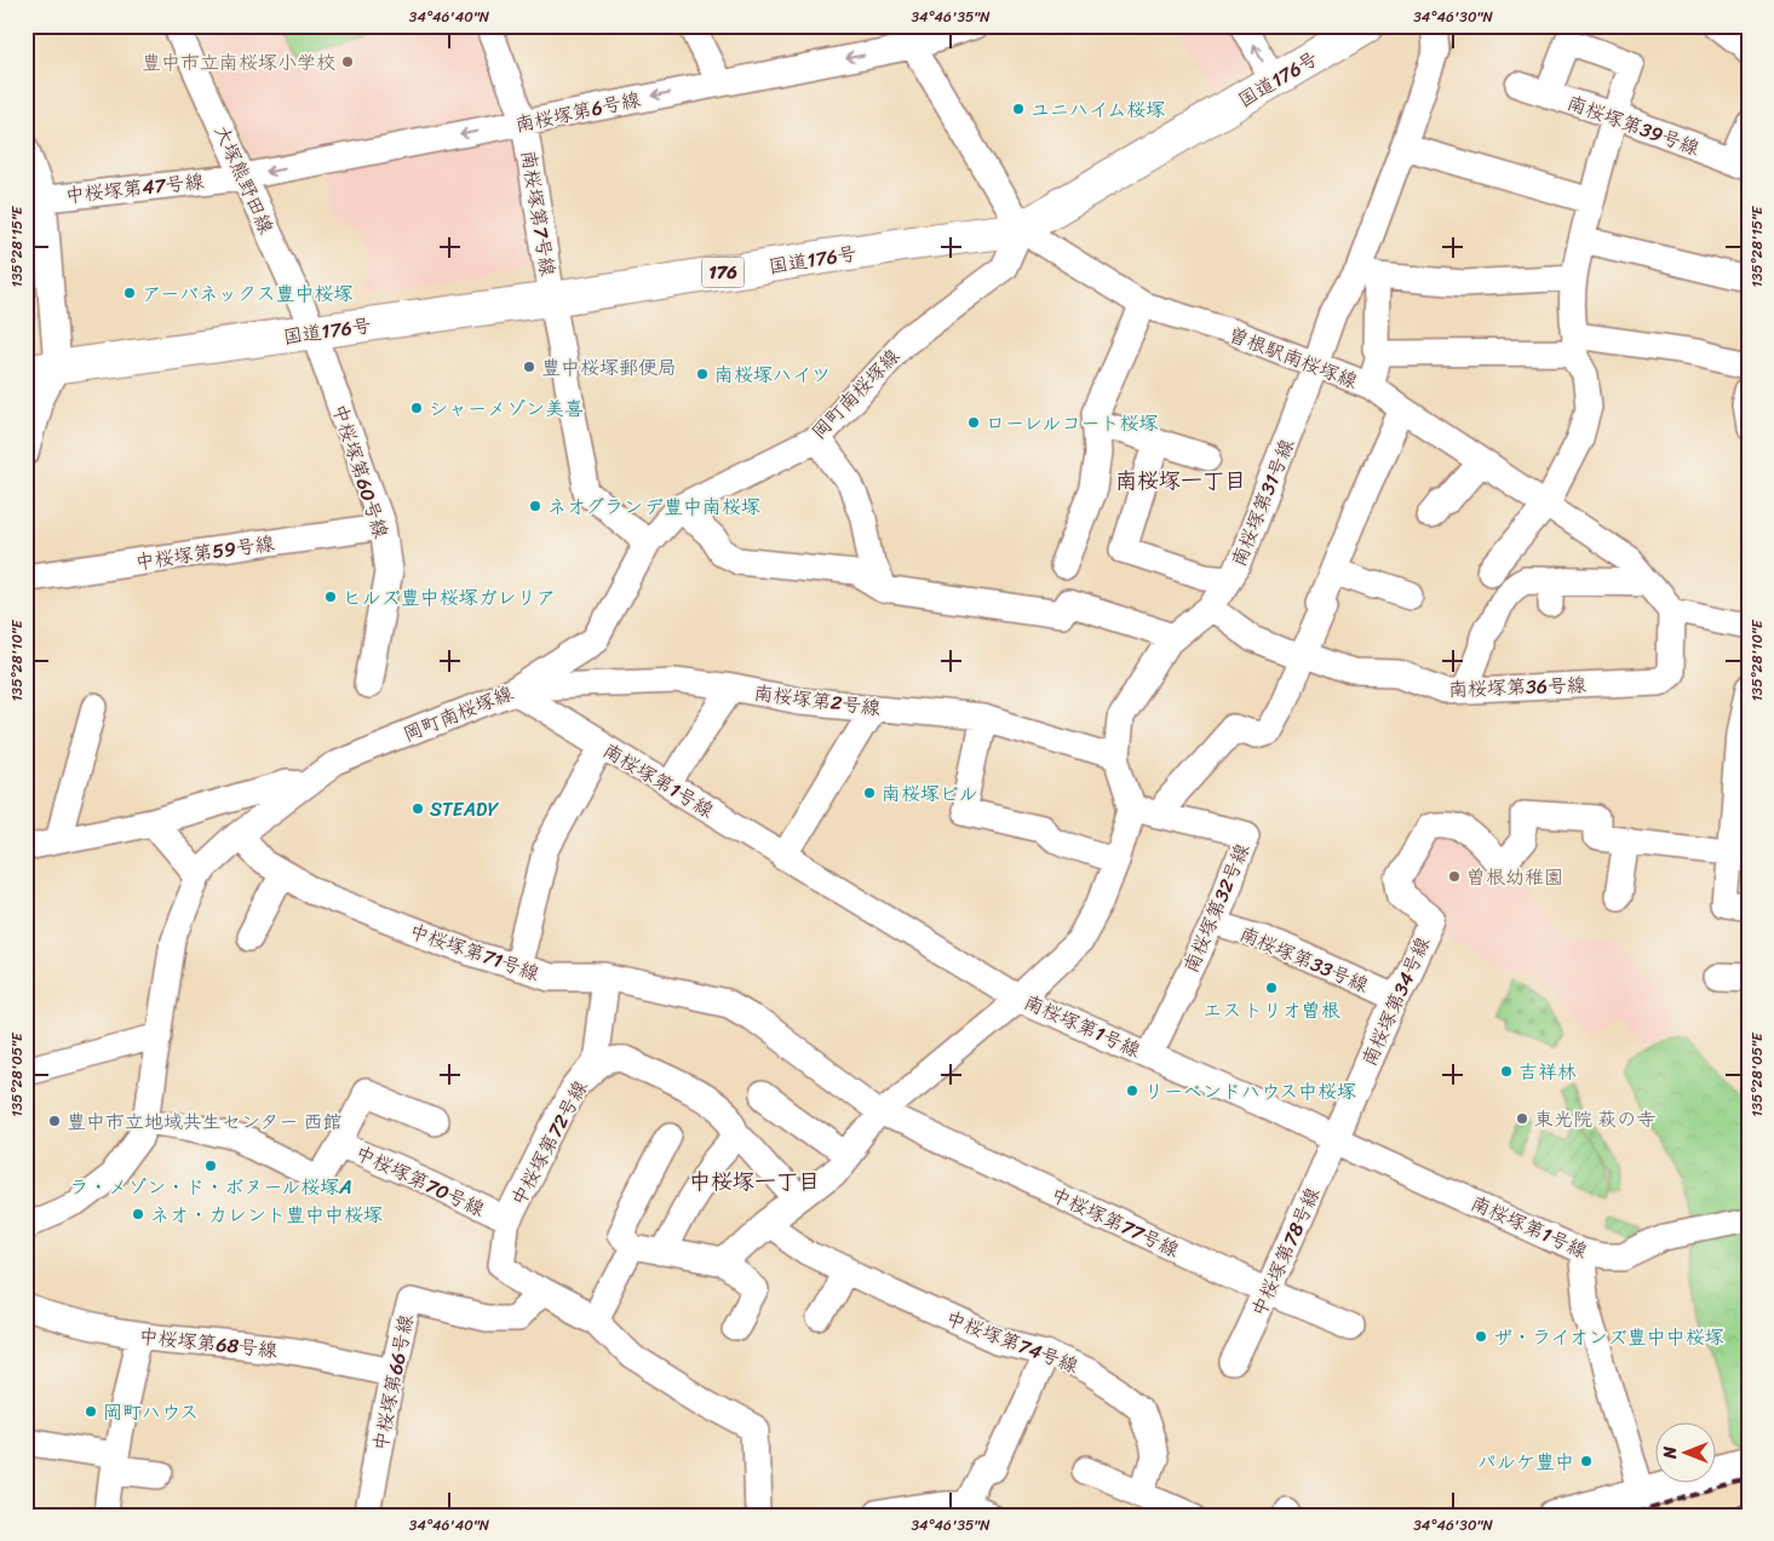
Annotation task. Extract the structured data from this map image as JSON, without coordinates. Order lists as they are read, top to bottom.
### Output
{
  "streets": {
    "highway": ["国道176号", "176"],
    "street": [
      "南桜塚第6号線",
      "南桜塚第39号線",
      "大塚熊野田線",
      "中桜塚第47号線",
      "南桜塚第7号線",
      "曽根駅南桜塚線",
      "岡町南桜塚線",
      "中桜塚第60号線",
      "南桜塚第31号線",
      "中桜塚第59号線",
      "南桜塚第36号線",
      "南桜塚第2号線",
      "南桜塚第1号線",
      "南桜塚第32号線",
      "中桜塚第71号線",
      "南桜塚第33号線",
      "南桜塚第34号線",
      "中桜塚第72号線",
      "中桜塚第70号線",
      "中桜塚第77号線",
      "中桜塚第78号線",
      "中桜塚第74号線",
      "中桜塚第68号線",
      "中桜塚第66号線"
    ]
  },
  "crossings": [
    ["国道176号", "大塚熊野田線"],
    ["国道176号", "南桜塚第7号線"],
    ["国道176号", "曽根駅南桜塚線"],
    ["国道176号", "岡町南桜塚線"],
    ["国道176号", "中桜塚第60号線"],
    ["南桜塚第6号線", "大塚熊野田線"],
    ["南桜塚第6号線", "中桜塚第47号線"],
    ["南桜塚第6号線", "南桜塚第7号線"],
    ["南桜塚第6号線", "曽根駅南桜塚線"],
    ["大塚熊野田線", "中桜塚第47号線"],
    ["大塚熊野田線", "中桜塚第60号線"],
    ["南桜塚第7号線", "岡町南桜塚線"],
    ["曽根駅南桜塚線", "岡町南桜塚線"],
    ["曽根駅南桜塚線", "南桜塚第31号線"],
    ["曽根駅南桜塚線", "南桜塚第36号線"],
    ["岡町南桜塚線", "南桜塚第2号線"],
    ["岡町南桜塚線", "南桜塚第1号線"],
    ["岡町南桜塚線", "中桜塚第71号線"],
    ["岡町南桜塚線", "中桜塚第70号線"],
    ["中桜塚第60号線", "中桜塚第59号線"],
    ["南桜塚第31号線", "南桜塚第36号線"],
    ["南桜塚第31号線", "南桜塚第2号線"],
    ["南桜塚第31号線", "南桜塚第32号線"],
    ["南桜塚第2号線", "南桜塚第1号線"],
    ["南桜塚第1号線", "南桜塚第32号線"],
    ["南桜塚第1号線", "南桜塚第34号線"],
    ["南桜塚第1号線", "中桜塚第78号線"],
    ["南桜塚第32号線", "南桜塚第33号線"],
    ["中桜塚第71号線", "中桜塚第72号線"],
    ["中桜塚第71号線", "中桜塚第77号線"],
    ["南桜塚第33号線", "南桜塚第34号線"],
    ["南桜塚第34号線", "中桜塚第78号線"],
    ["中桜塚第72号線", "中桜塚第70号線"],
    ["中桜塚第72号線", "中桜塚第66号線"],
    ["中桜塚第77号線", "中桜塚第78号線"],
    ["中桜塚第68号線", "中桜塚第66号線"]
  ],
  "one_way": ["南桜塚第6号線"],
  "districts": ["南桜塚一丁目", "中桜塚一丁目"],
  "places": [
    "豊中市立南桜塚小学校",
    "ユニハイム桜塚",
    "アーバネックス豊中桜塚",
    "豊中桜塚郵便局",
    "南桜塚ハイツ",
    "シャーメゾン美喜",
    "ローレルコート桜塚",
    "ネオグランデ豊中南桜塚",
    "ヒルズ豊中桜塚ガレリア",
    "南桜塚ビル",
    "STEADY",
    "曽根幼稚園",
    "エストリオ曽根",
    "吉祥林",
    "リーベンドハウス中桜塚",
    "東光院 萩の寺",
    "豊中市立地域共生センター 西館",
    "ラ・メゾン・ド・ボヌール桜塚A",
    "ネオ・カレント豊中中桜塚",
    "ザ・ライオンズ豊中中桜塚",
    "岡町ハウス",
    "パルケ豊中"
  ],
  "north": "left",
  "coordinates": [
    "34°46'40\"N",
    "34°46'35\"N",
    "34°46'30\"N",
    "135°28'15\"E",
    "135°28'10\"E",
    "135°28'05\"E"
  ]
}
